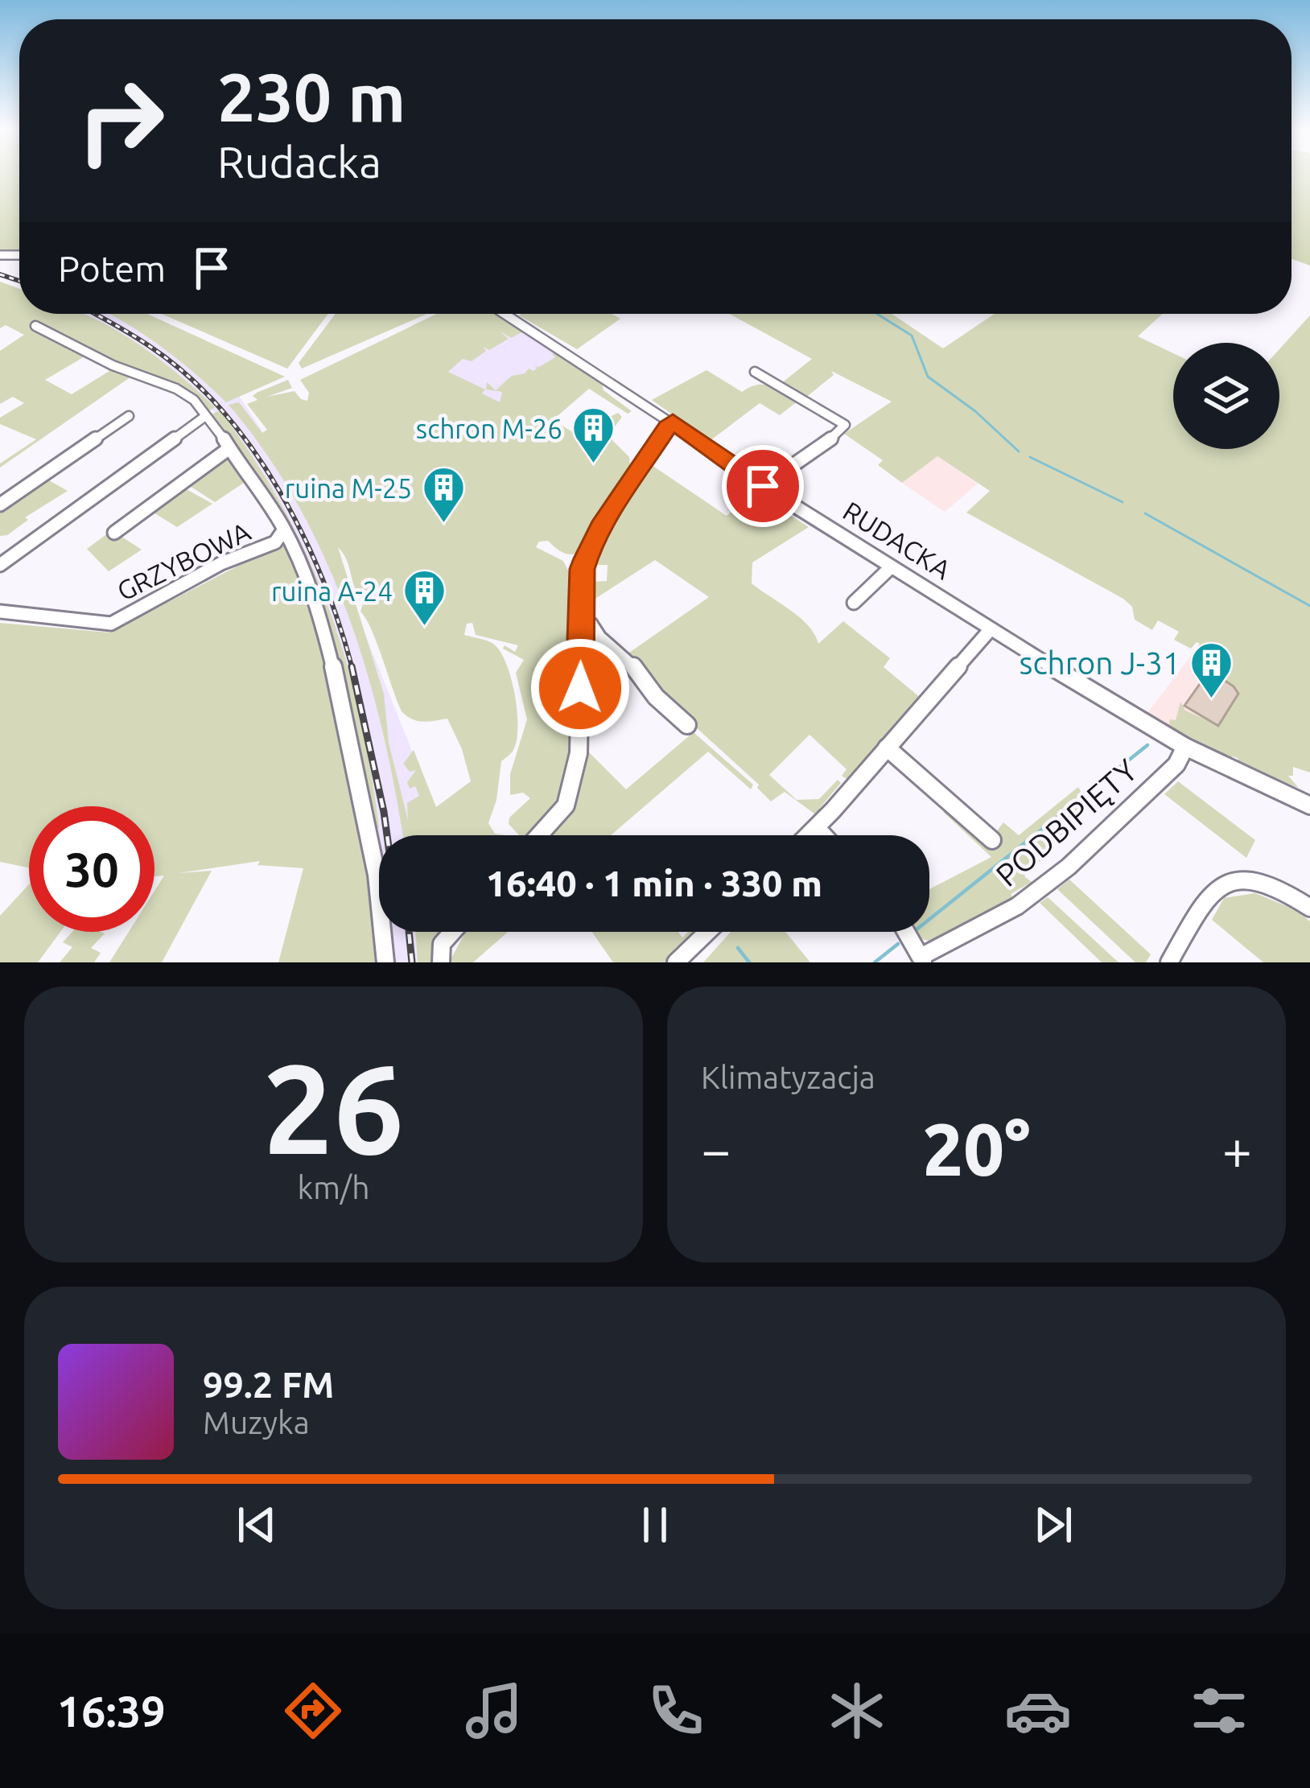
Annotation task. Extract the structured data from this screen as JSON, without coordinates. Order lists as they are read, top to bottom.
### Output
{
  "streets": {
    "street": ["RUDACKA", "GRZYBOWA", "PODBIPIĘTY"]
  },
  "crossings": [
    ["RUDACKA", "PODBIPIĘTY"]
  ],
  "places": {
    "building": [
      "schron M-26",
      "ruina M-25",
      "ruina A-24",
      "schron J-31"
    ]
  },
  "page": {
    "turn": ["230 m", "Rudacka"],
    "then": "Potem",
    "limit": "30",
    "trip": "16:40 · 1 min · 330 m",
    "tile": [
      ["26", "km/h"],
      "Klimatyzacja"
    ],
    "heat": ["−", "20°", "+"],
    "song": ["99.2 FM", "Muzyka"],
    "tabs": "16:39"
  }
}
